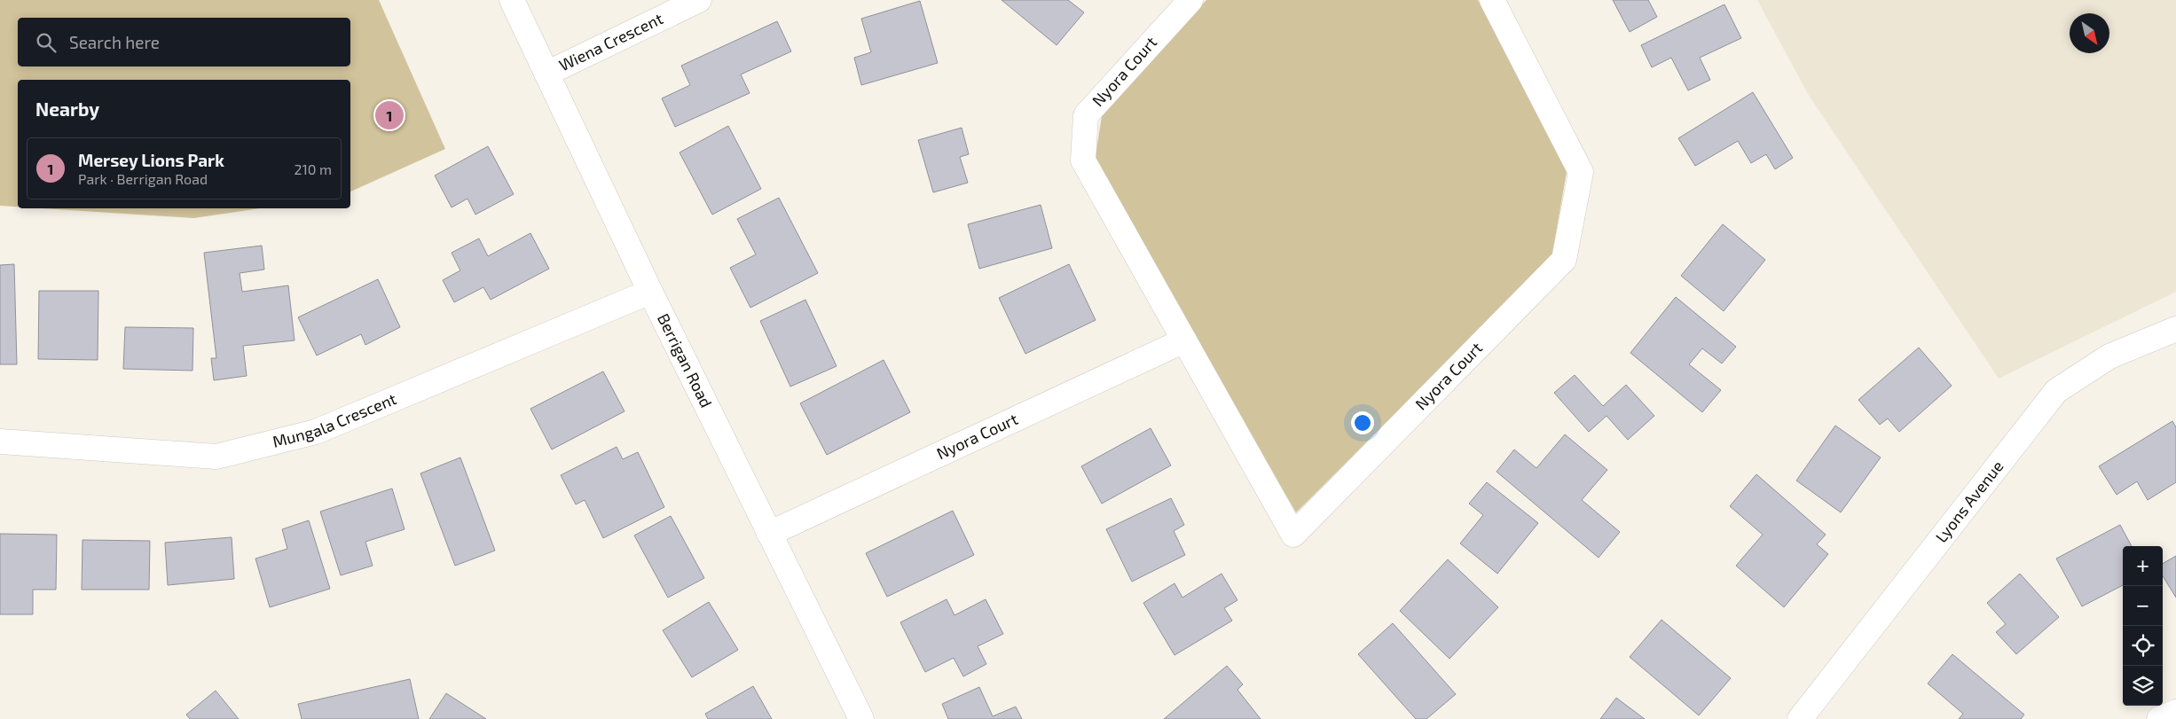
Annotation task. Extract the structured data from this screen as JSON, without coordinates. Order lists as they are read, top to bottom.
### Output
{
  "streets": {
    "street": [
      "Wiena Crescent",
      "Nyora Court",
      "Berrigan Road",
      "Mungala Crescent",
      "Lyons Avenue"
    ]
  },
  "crossings": [
    ["Wiena Crescent", "Berrigan Road"],
    ["Nyora Court", "Berrigan Road"],
    ["Berrigan Road", "Mungala Crescent"]
  ],
  "north": "bottom right",
  "page": {
    "search": "Search here",
    "heading": "Nearby",
    "pins": "1",
    "list": [
      {
        "mark": "1",
        "name": "Mersey Lions Park",
        "note": "Park · Berrigan Road",
        "value": "210 m"
      }
    ],
    "map_buttons": ["+", "−"]
  }
}
